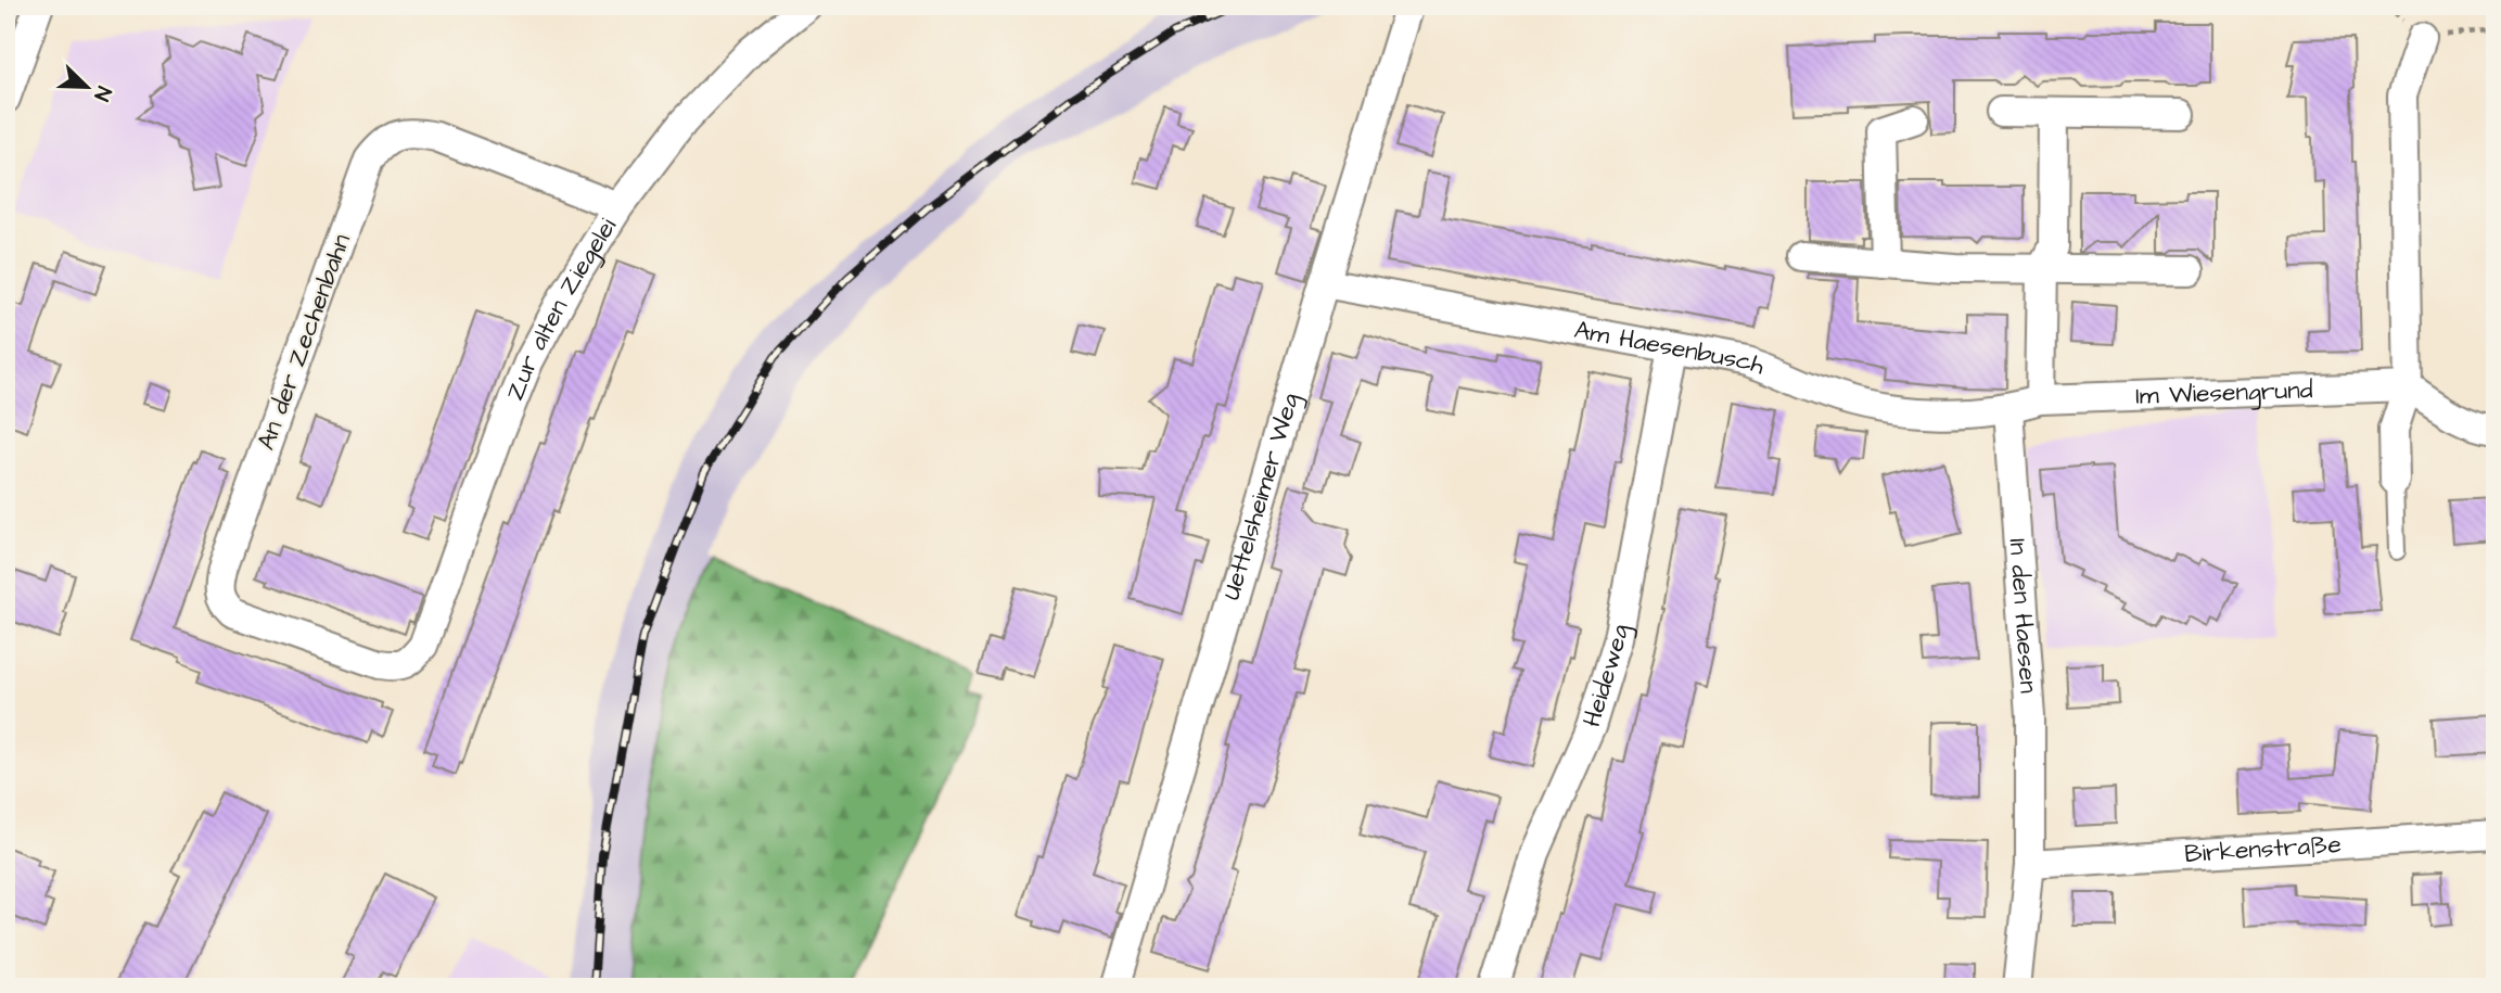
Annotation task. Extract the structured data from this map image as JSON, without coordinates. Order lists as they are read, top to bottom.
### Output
{
  "streets": {
    "street": [
      "Zur alten Ziegelei",
      "An der Zechenbahn",
      "Am Haesenbusch",
      "Im Wiesengrund",
      "Uettelsheimer Weg",
      "In den Haesen",
      "Heideweg",
      "Birkenstraße"
    ]
  },
  "crossings": [
    ["Zur alten Ziegelei", "An der Zechenbahn"],
    ["Am Haesenbusch", "Uettelsheimer Weg"],
    ["Am Haesenbusch", "In den Haesen"],
    ["Am Haesenbusch", "Heideweg"],
    ["In den Haesen", "Birkenstraße"]
  ],
  "north": "bottom right"
}
